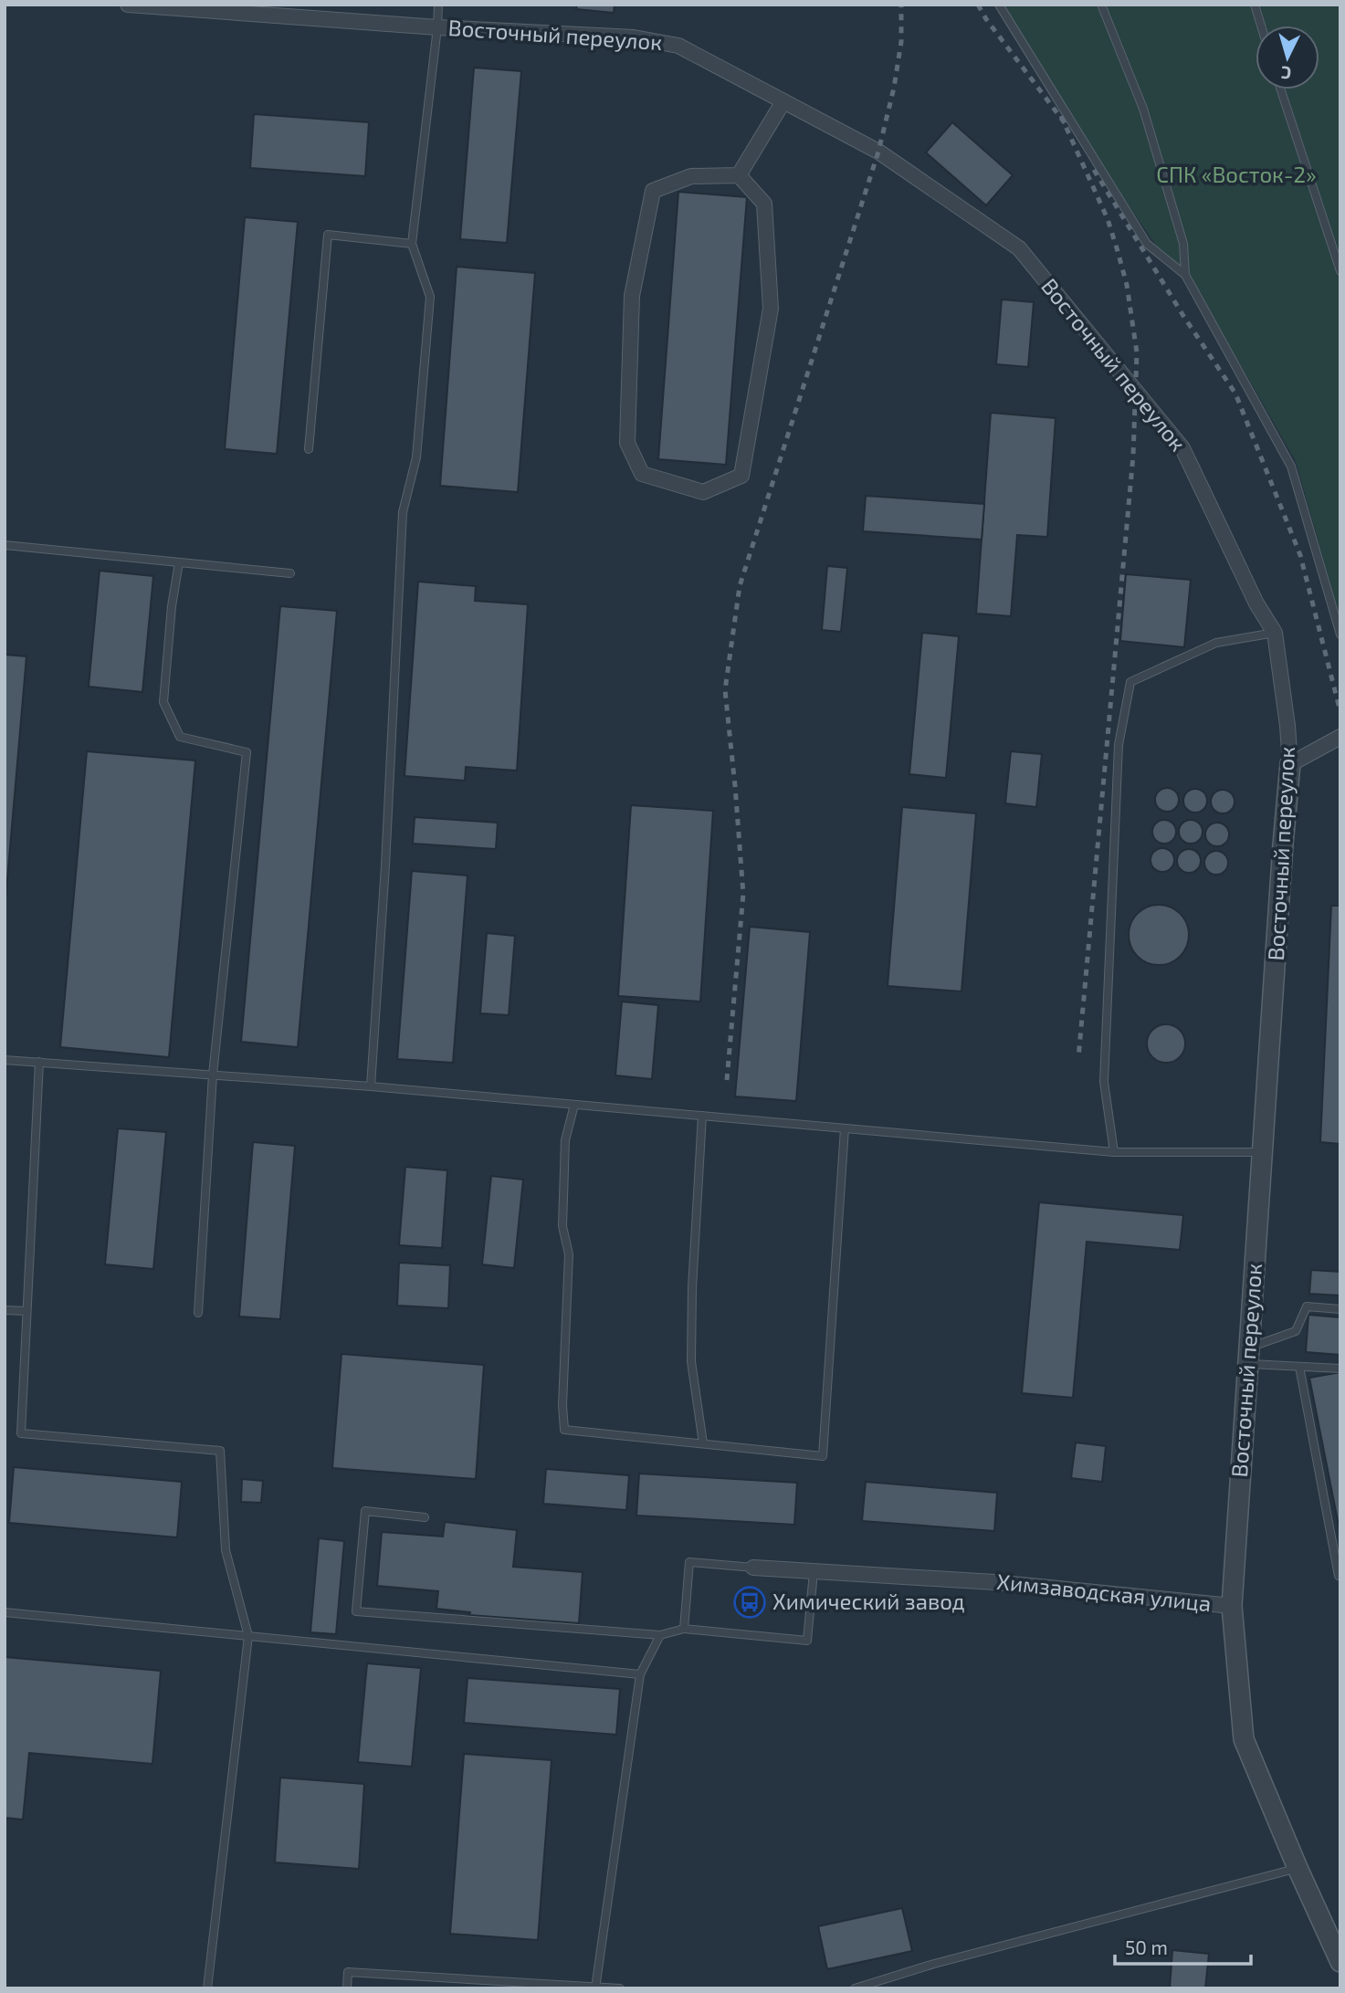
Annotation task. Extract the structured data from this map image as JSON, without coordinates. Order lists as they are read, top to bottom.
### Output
{
  "streets": {
    "street": ["Восточный переулок", "Химзаводская улица"]
  },
  "crossings": [
    ["Восточный переулок", "Химзаводская улица"]
  ],
  "parks": ["СПК «Восток-2»"],
  "places": {
    "bus stop": ["Химический завод"]
  },
  "scale_bar": "50 m",
  "north": "bottom"
}
